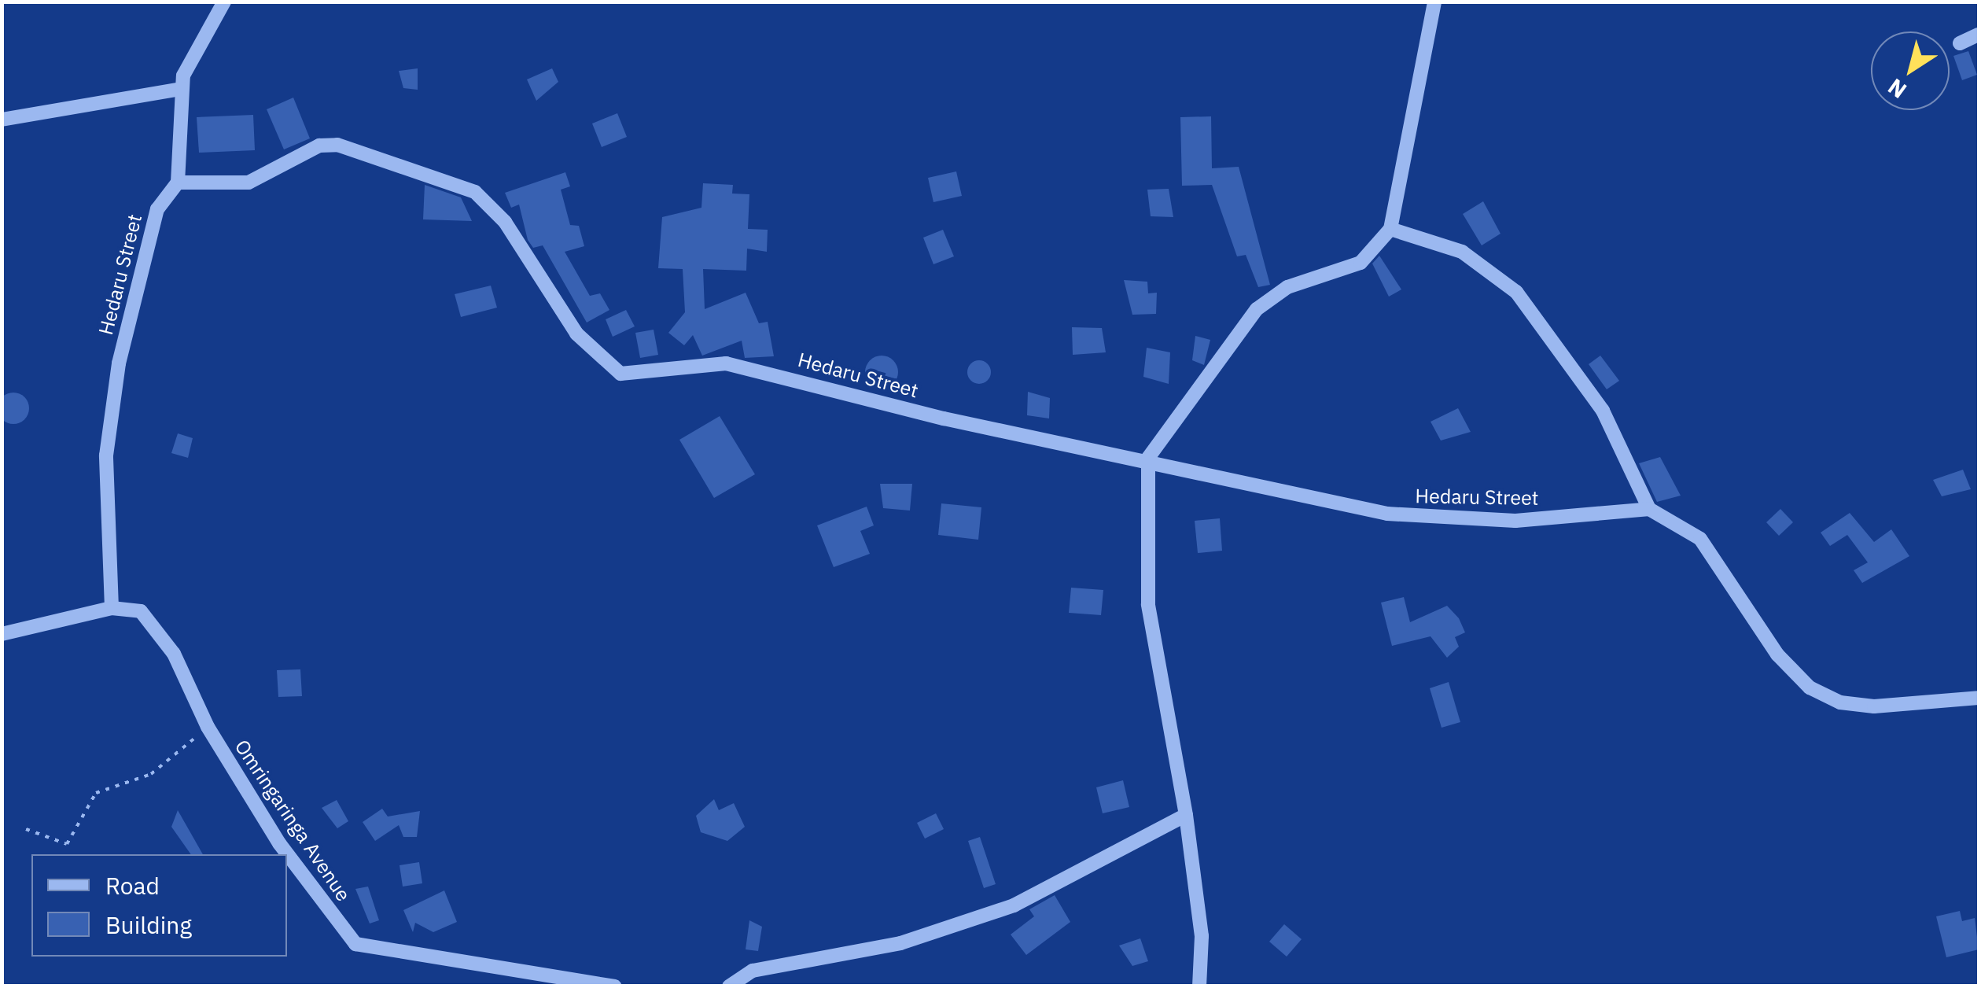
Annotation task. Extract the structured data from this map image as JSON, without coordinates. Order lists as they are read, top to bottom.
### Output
{
  "streets": {
    "street": ["Hedaru Street", "Omringaringa Avenue"]
  },
  "crossings": [
    ["Hedaru Street", "Omringaringa Avenue"]
  ],
  "legend": ["Road", "Building"],
  "north": "bottom left"
}
